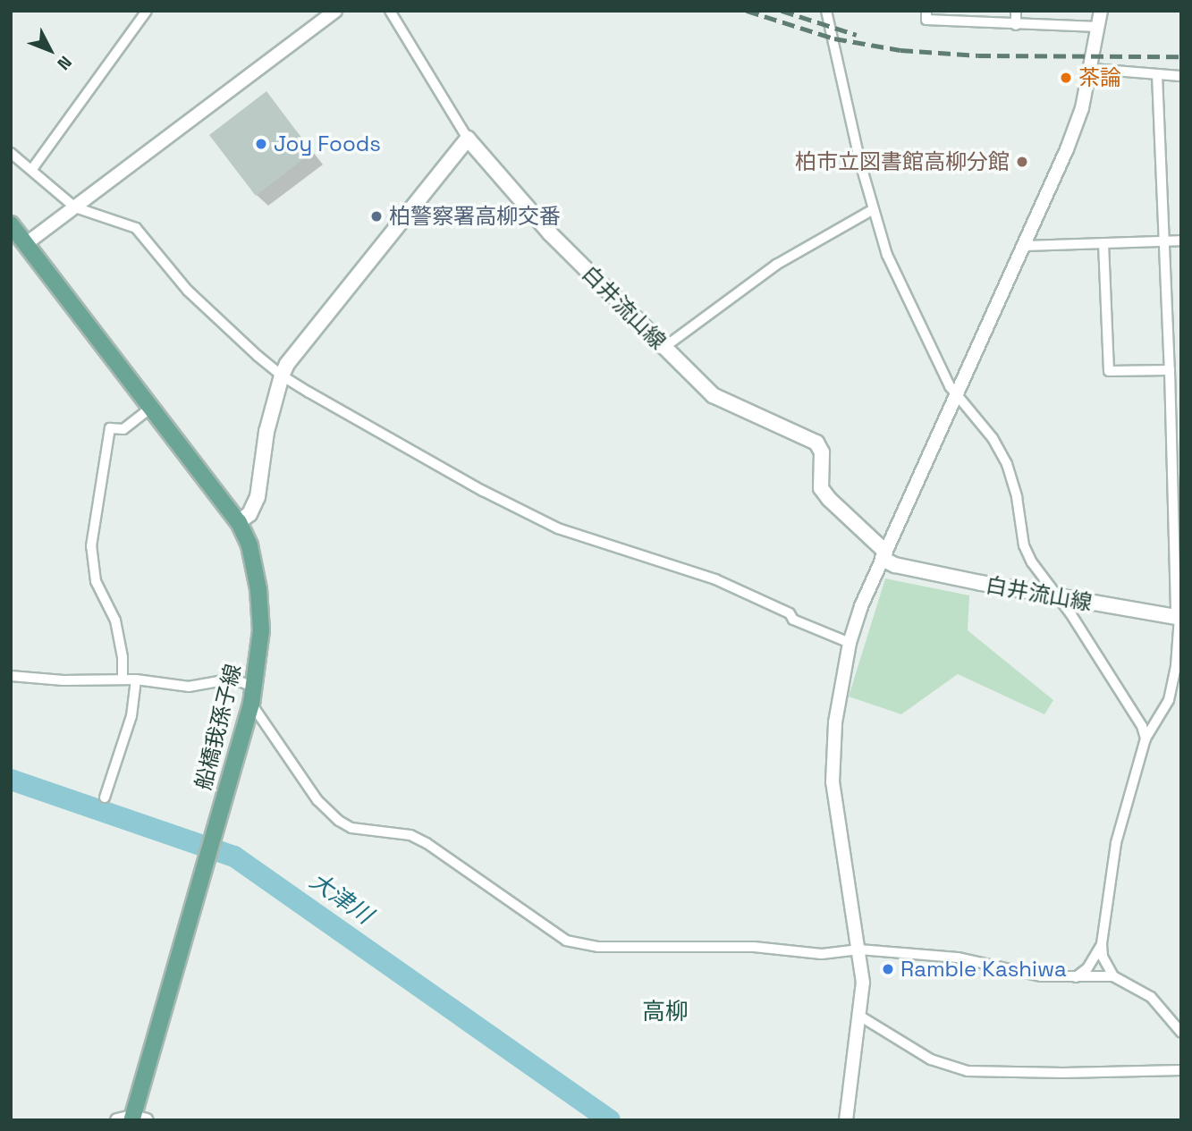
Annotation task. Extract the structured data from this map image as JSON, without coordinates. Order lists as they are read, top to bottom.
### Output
{
  "streets": {
    "main road": ["白井流山線", "船橋我孫子線"]
  },
  "districts": ["高柳"],
  "water": ["大津川"],
  "places": [
    "茶論",
    "Joy Foods",
    "柏市立図書館高柳分館",
    "柏警察署高柳交番",
    "Ramble Kashiwa"
  ],
  "north": "bottom right"
}
